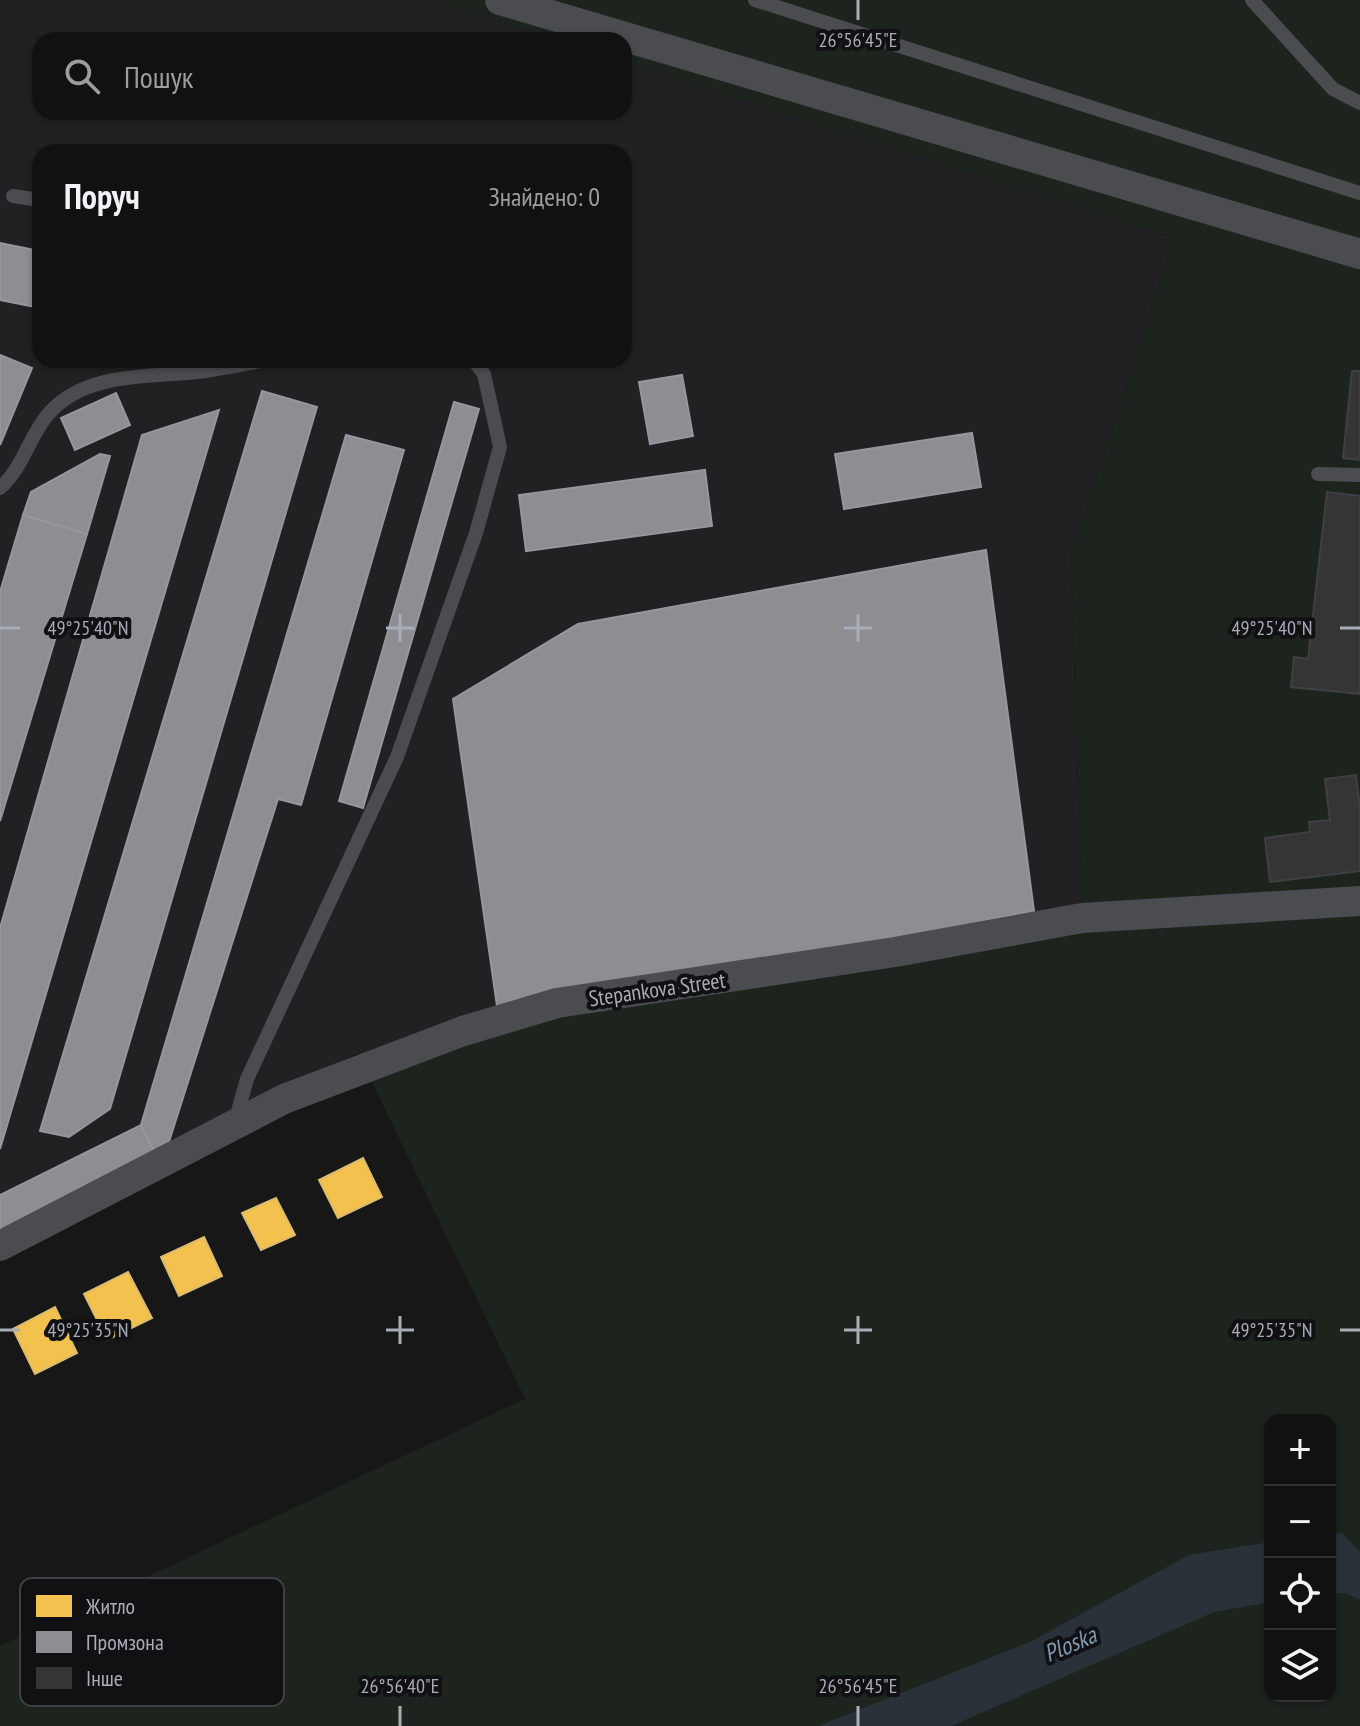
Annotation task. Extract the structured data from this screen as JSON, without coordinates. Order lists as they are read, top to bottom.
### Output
{
  "streets": {
    "street": ["Stepankova Street"]
  },
  "water": ["Ploska"],
  "legend": ["Житло", "Промзона", "Інше"],
  "page": {
    "search": "Пошук",
    "heading": ["Поруч", "Знайдено: 0"],
    "map_buttons": ["+", "−"]
  },
  "coordinates": [
    "26°56'45\"E",
    "49°25'40\"N",
    "49°25'35\"N",
    "26°56'40\"E"
  ]
}
